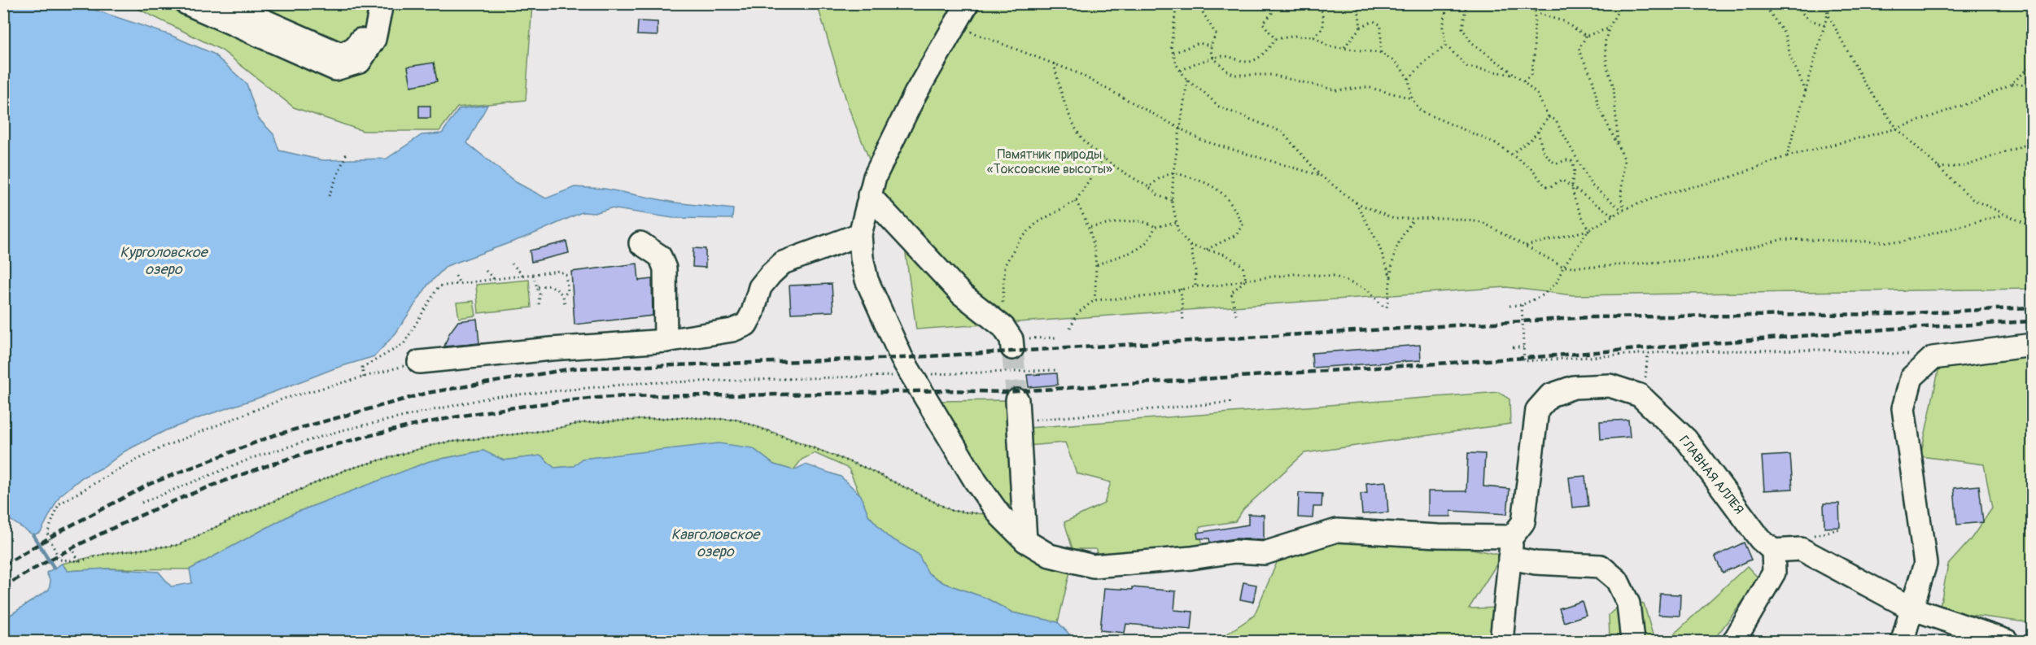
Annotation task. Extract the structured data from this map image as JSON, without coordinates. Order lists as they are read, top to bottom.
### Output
{
  "streets": {
    "street": ["ГЛАВНАЯ АЛЛЕЯ"]
  },
  "water": ["Курголовское озеро", "Кавголовское озеро"],
  "parks": ["Памятник природы «Токсовские высоты»"]
}
